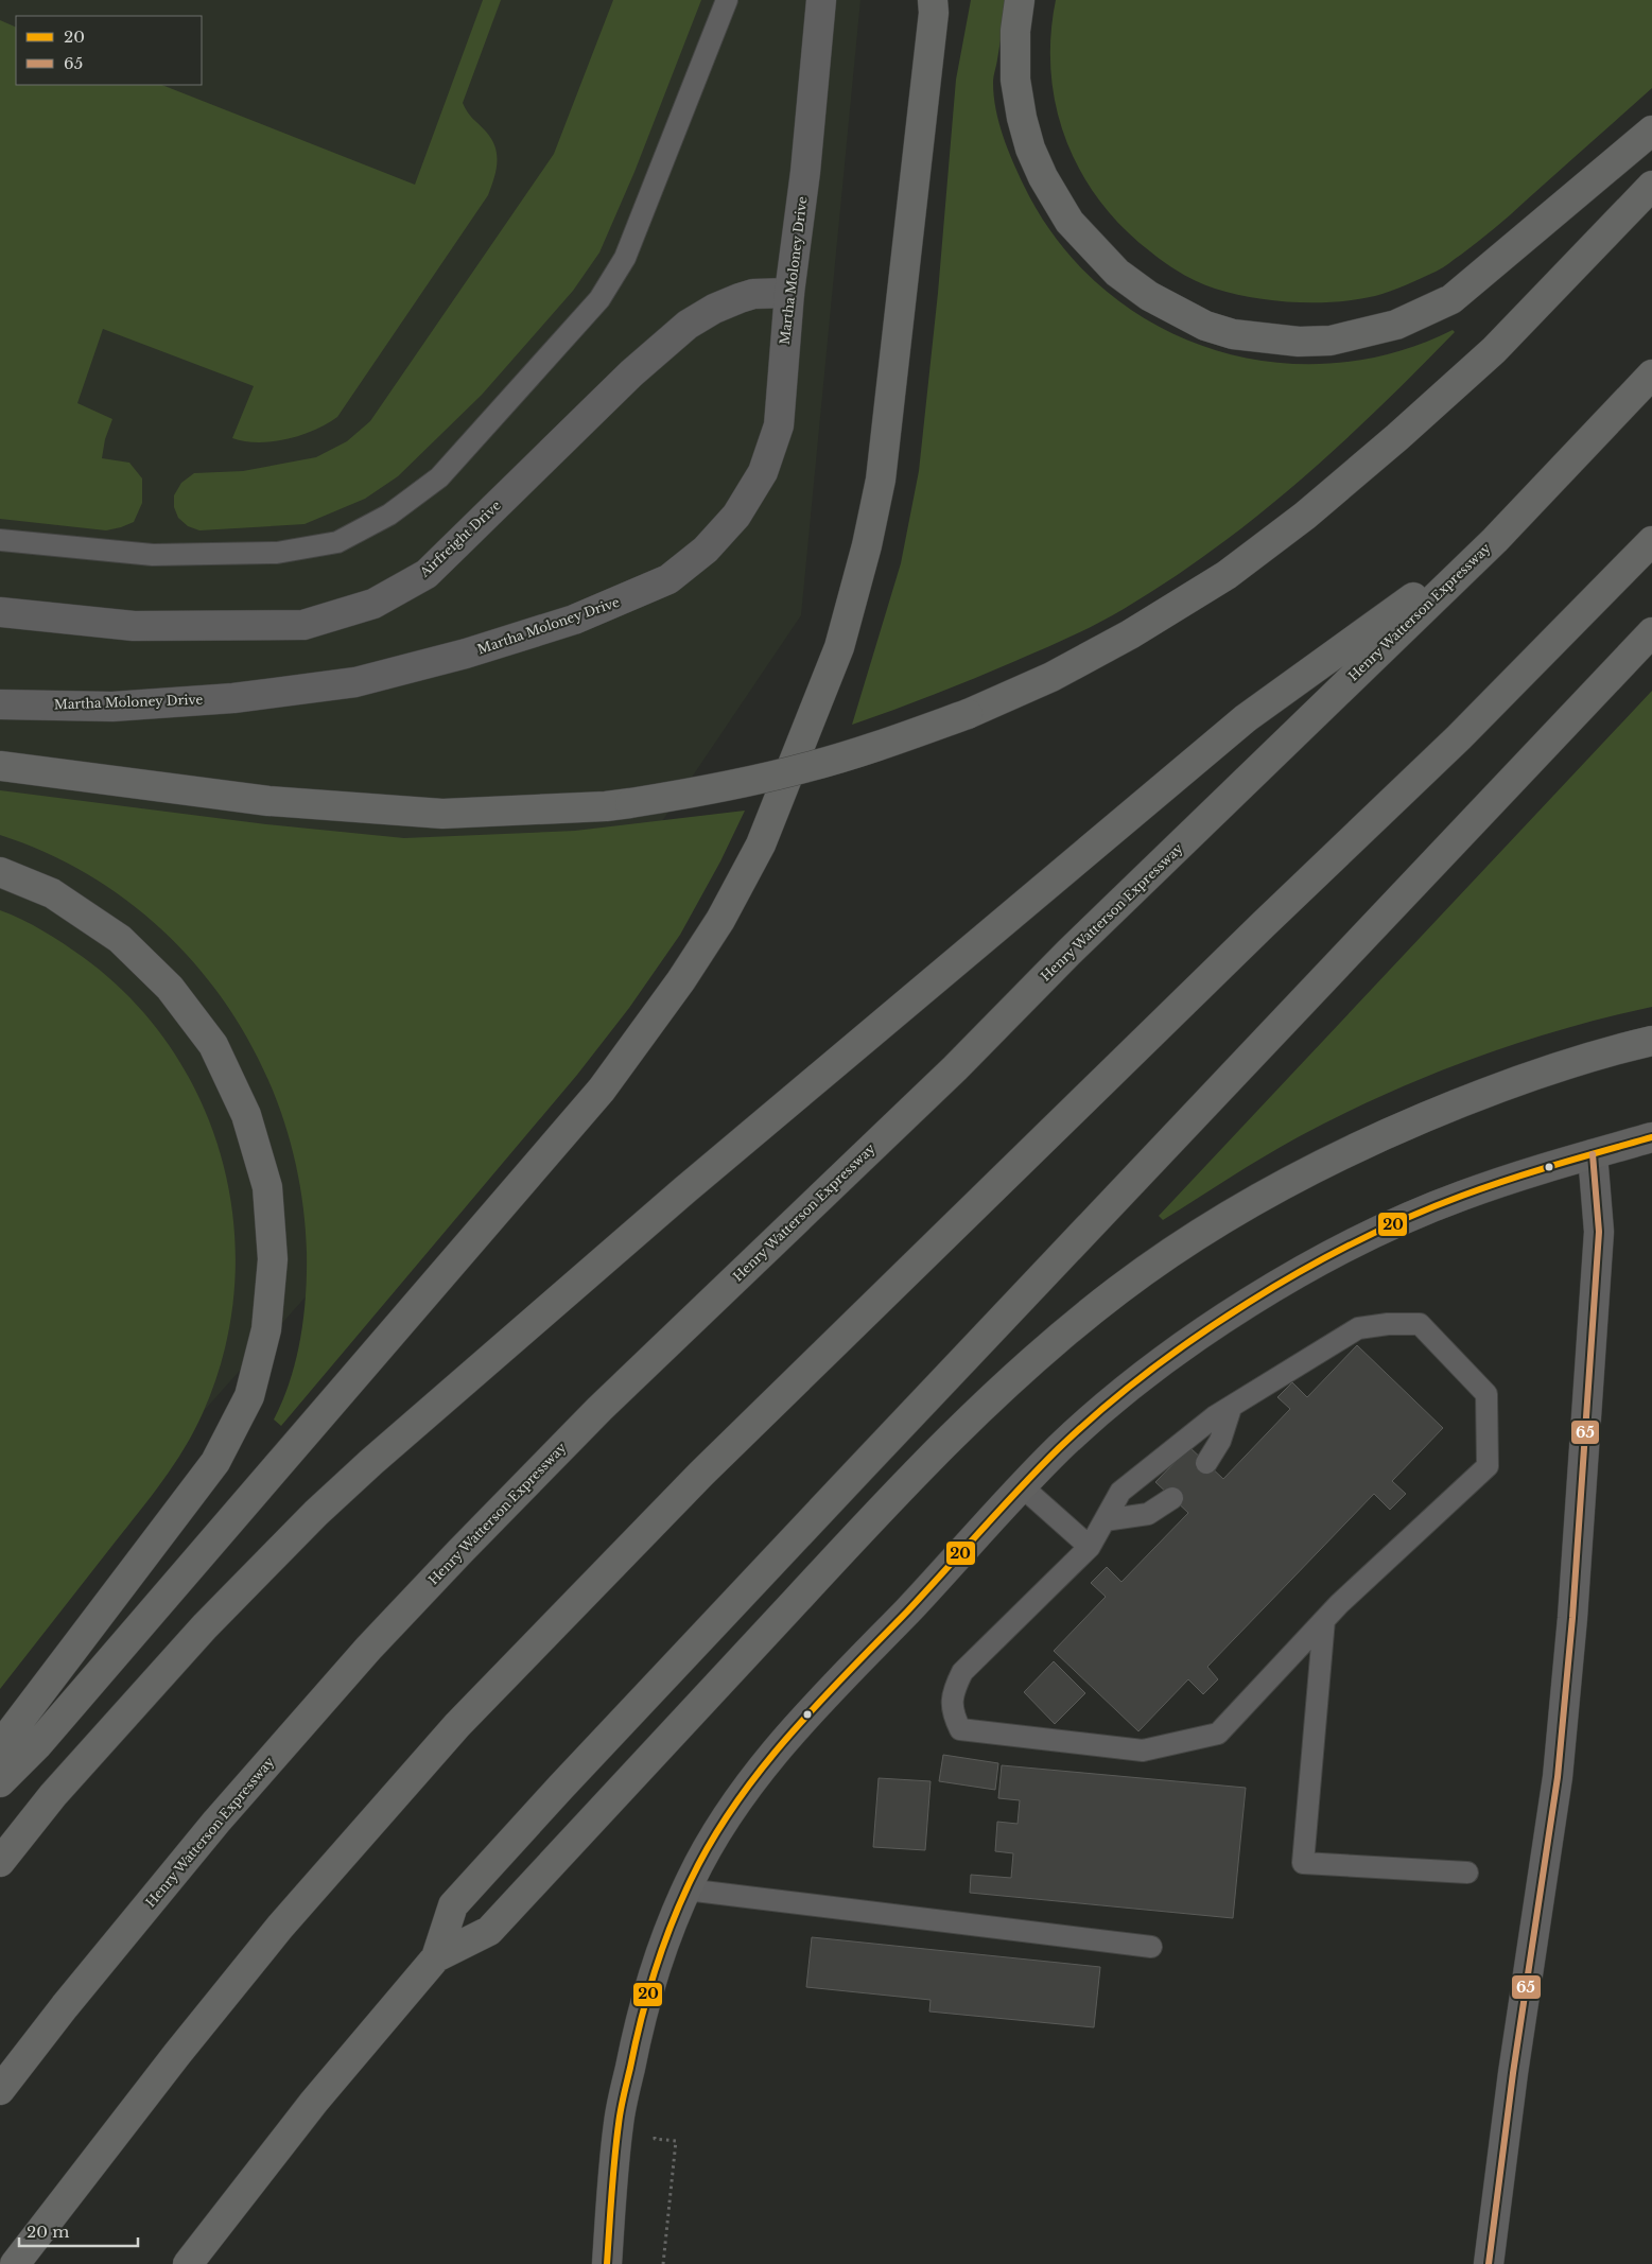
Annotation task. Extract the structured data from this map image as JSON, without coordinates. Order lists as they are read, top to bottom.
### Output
{
  "streets": {
    "highway": ["Henry Watterson Expressway"],
    "street": ["Martha Moloney Drive", "Airfreight Drive"]
  },
  "crossings": [
    ["Martha Moloney Drive", "Airfreight Drive"]
  ],
  "lines": ["transit line 20", "transit line 65"],
  "legend": ["20", "65"],
  "scale_bar": "20 m"
}
